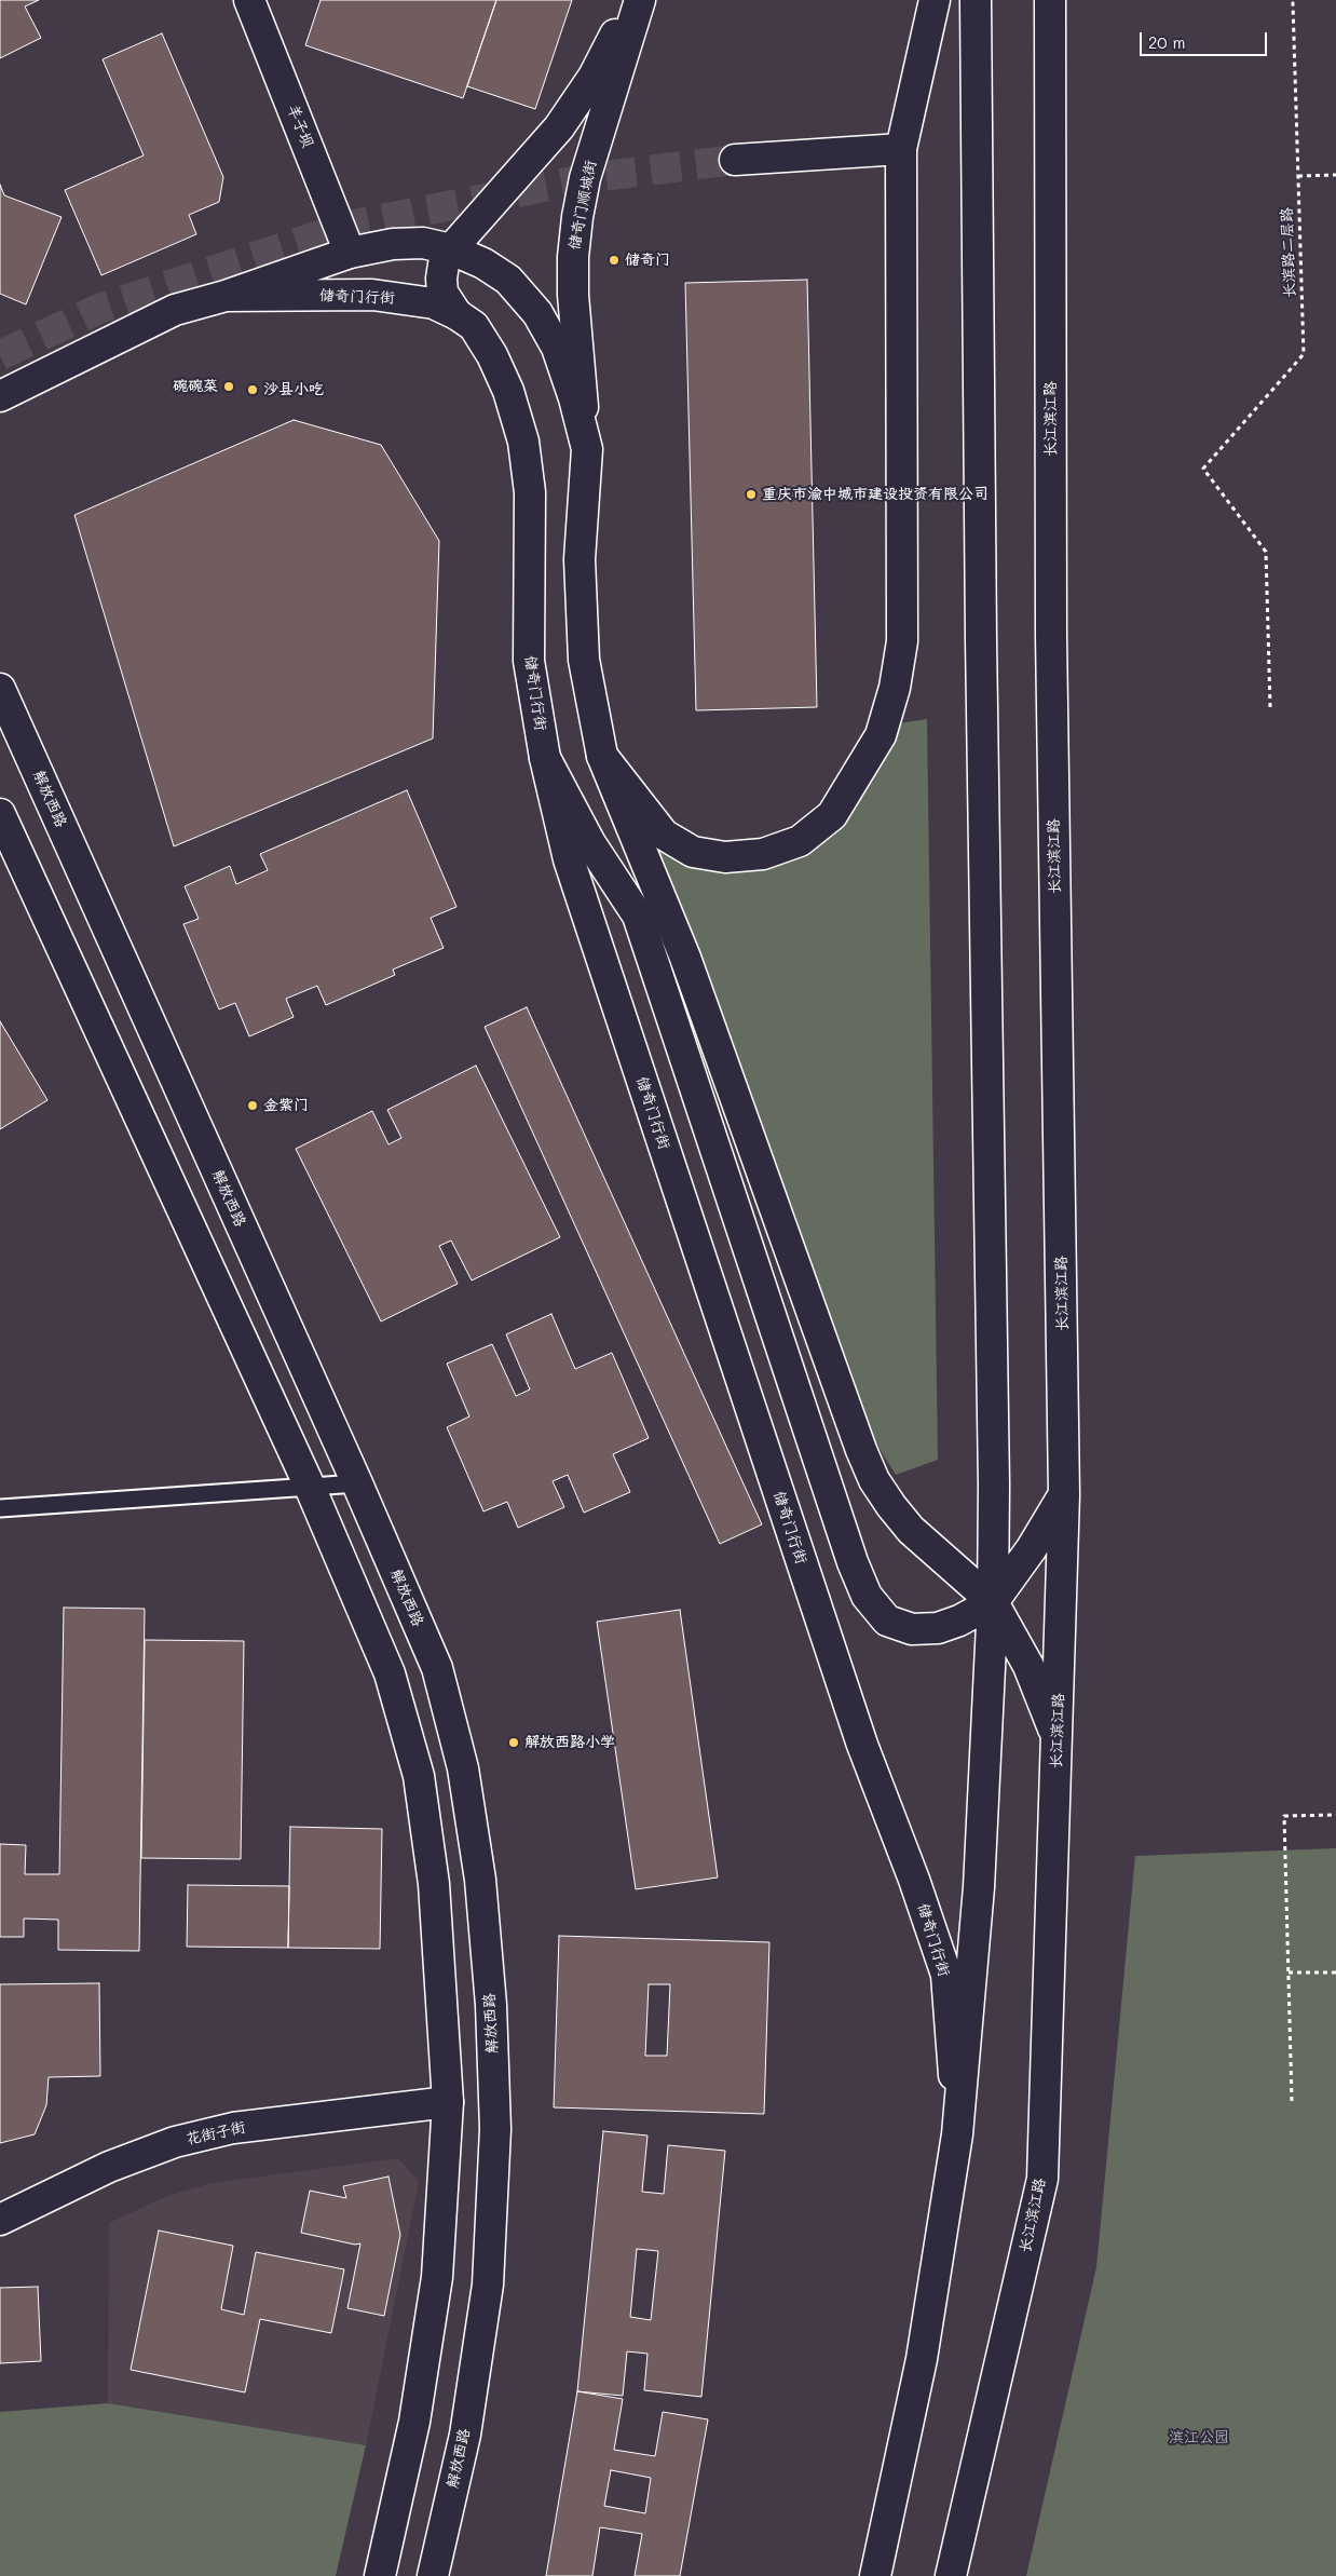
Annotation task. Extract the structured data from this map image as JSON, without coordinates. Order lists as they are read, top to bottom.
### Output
{
  "streets": {
    "main road": [
      "羊子坝",
      "储奇门顺城街",
      "储奇门行街",
      "长江滨江路",
      "解放西路",
      "花街子街"
    ],
    "path": ["长滨路二层路"]
  },
  "crossings": [
    ["羊子坝", "储奇门行街"],
    ["储奇门顺城街", "储奇门行街"]
  ],
  "parks": ["滨江公园"],
  "places": [
    "储奇门",
    "碗碗菜",
    "沙县小吃",
    "重庆市渝中城市建设投资有限公司",
    "金紫门",
    "解放西路小学"
  ],
  "scale_bar": "20 m"
}
